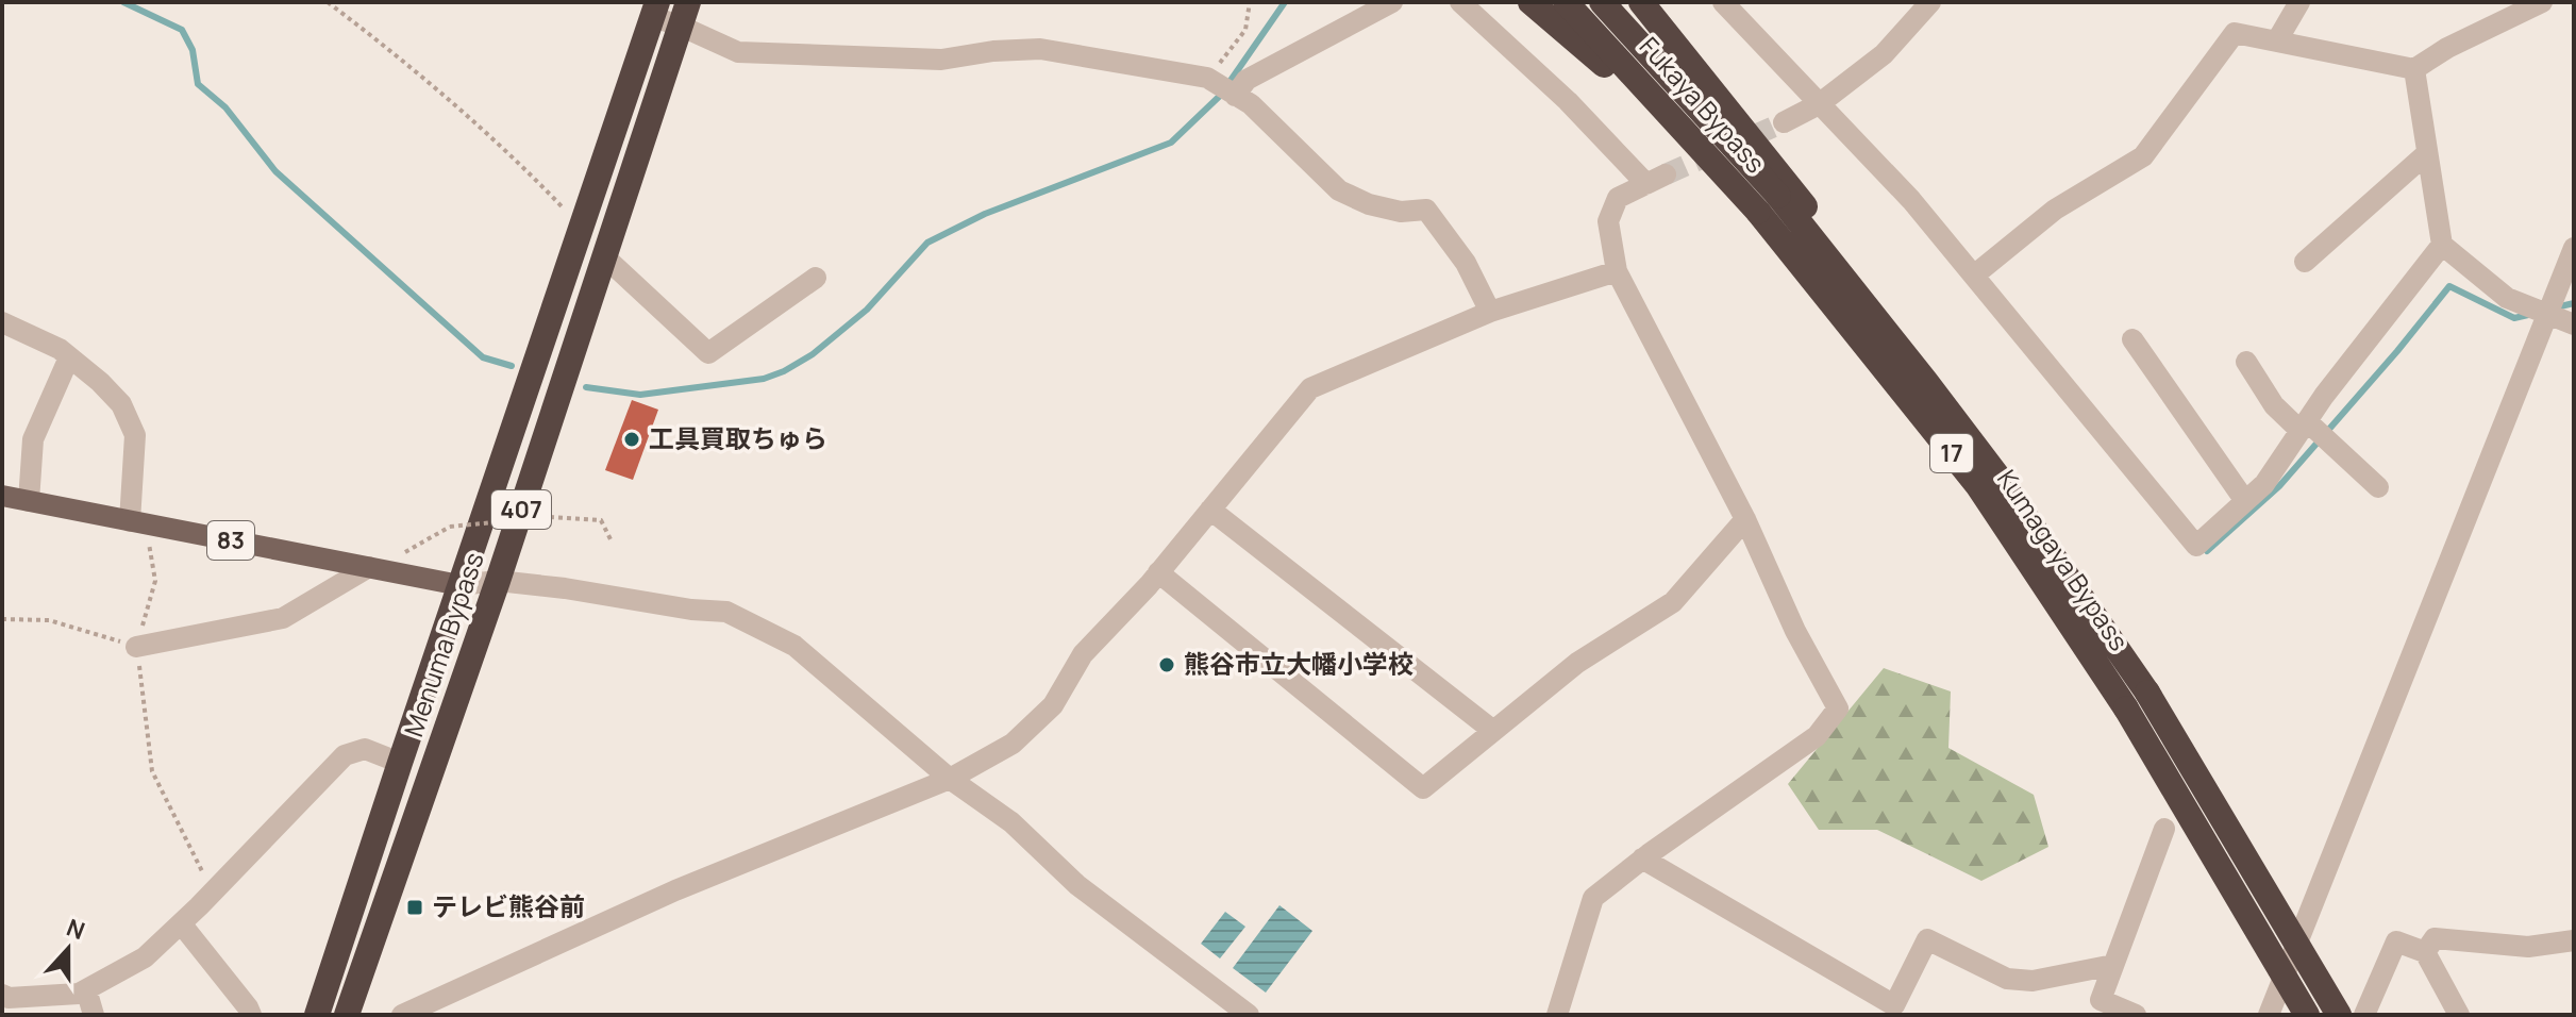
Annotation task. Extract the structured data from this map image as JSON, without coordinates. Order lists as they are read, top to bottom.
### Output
{
  "streets": {
    "highway": [
      "Fukaya Bypass",
      "17",
      "407",
      "Kumagaya Bypass",
      "Menuma Bypass"
    ],
    "main road": ["83"]
  },
  "crossings": [
    ["Fukaya Bypass", "Kumagaya Bypass"],
    ["17", "Kumagaya Bypass"],
    ["83", "Menuma Bypass"]
  ],
  "places": {
    "other": ["工具買取ちゅら", "熊谷市立大幡小学校"],
    "transit": ["テレビ熊谷前"]
  },
  "north": "top"
}
